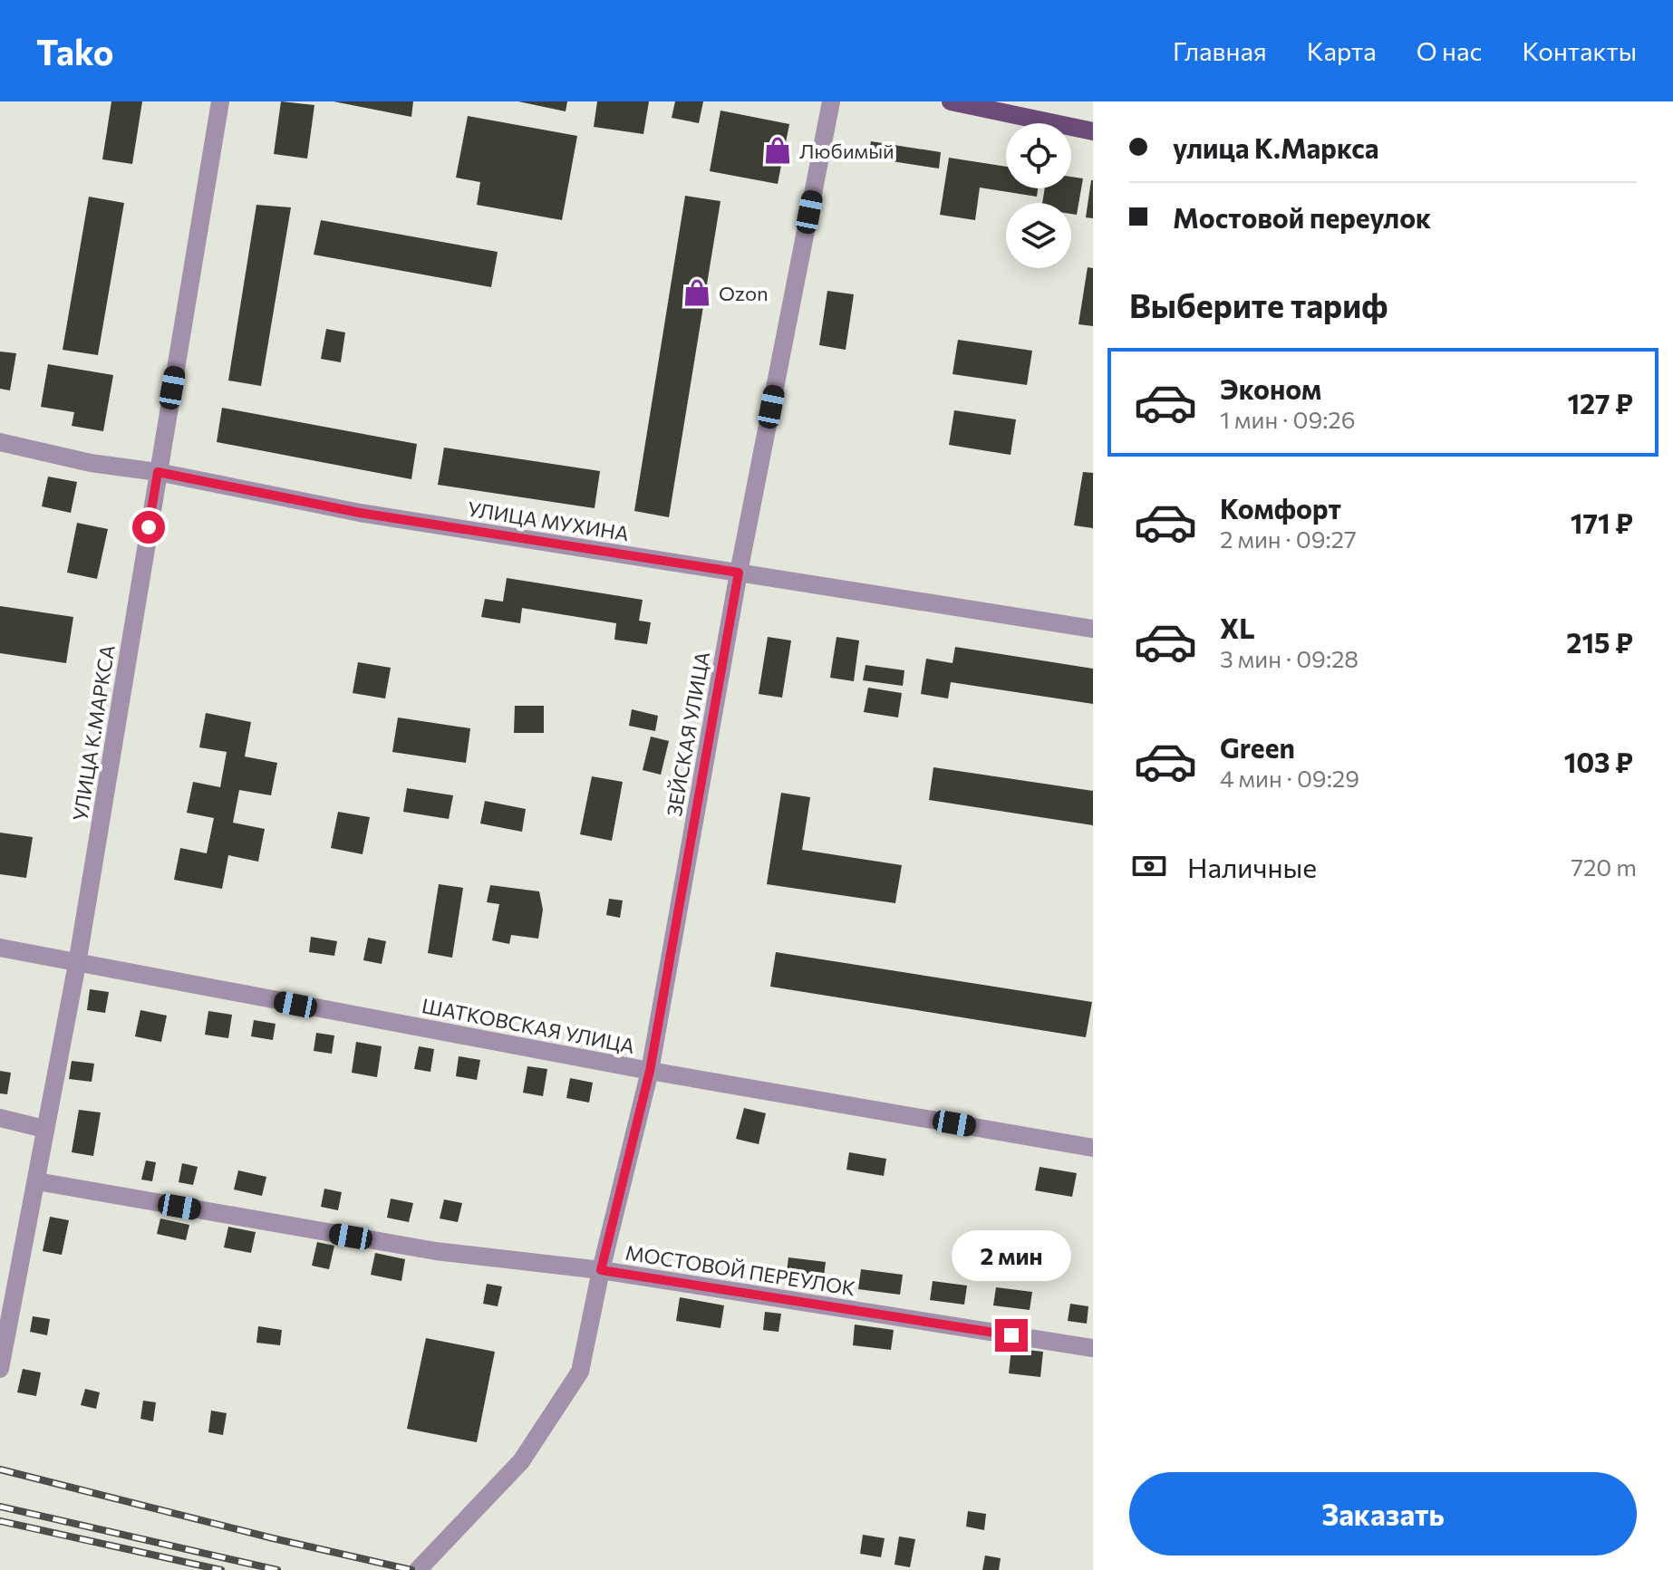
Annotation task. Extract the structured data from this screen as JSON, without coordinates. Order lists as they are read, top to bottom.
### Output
{
  "streets": {
    "street": [
      "УЛИЦА МУХИНА",
      "УЛИЦА К.МАРКСА",
      "ЗЕЙСКАЯ УЛИЦА",
      "ШАТКОВСКАЯ УЛИЦА",
      "МОСТОВОЙ ПЕРЕУЛОК"
    ]
  },
  "crossings": [
    ["УЛИЦА МУХИНА", "УЛИЦА К.МАРКСА"],
    ["УЛИЦА МУХИНА", "ЗЕЙСКАЯ УЛИЦА"],
    ["УЛИЦА К.МАРКСА", "ШАТКОВСКАЯ УЛИЦА"],
    ["УЛИЦА К.МАРКСА", "МОСТОВОЙ ПЕРЕУЛОК"],
    ["ЗЕЙСКАЯ УЛИЦА", "ШАТКОВСКАЯ УЛИЦА"],
    ["ЗЕЙСКАЯ УЛИЦА", "МОСТОВОЙ ПЕРЕУЛОК"]
  ],
  "places": {
    "shop": ["Любимый", "Ozon"]
  },
  "page": {
    "header": "Tako",
    "nav": [
      "Главная",
      "Карта",
      "О нас",
      "Контакты"
    ],
    "banner": ["улица К.Маркса", "Мостовой переулок"],
    "heading": "Выберите тариф",
    "list": [
      {
        "name": "Эконом",
        "note": "1 мин · 09:26",
        "value": "127 ₽"
      },
      {
        "name": "Комфорт",
        "note": "2 мин · 09:27",
        "value": "171 ₽"
      },
      {
        "name": "XL",
        "note": "3 мин · 09:28",
        "value": "215 ₽"
      },
      {
        "name": "Green",
        "note": "4 мин · 09:29",
        "value": "103 ₽"
      }
    ],
    "pay": ["Наличные", "720 m"],
    "bubble": "2 мин",
    "buttons": "Заказать"
  }
}
